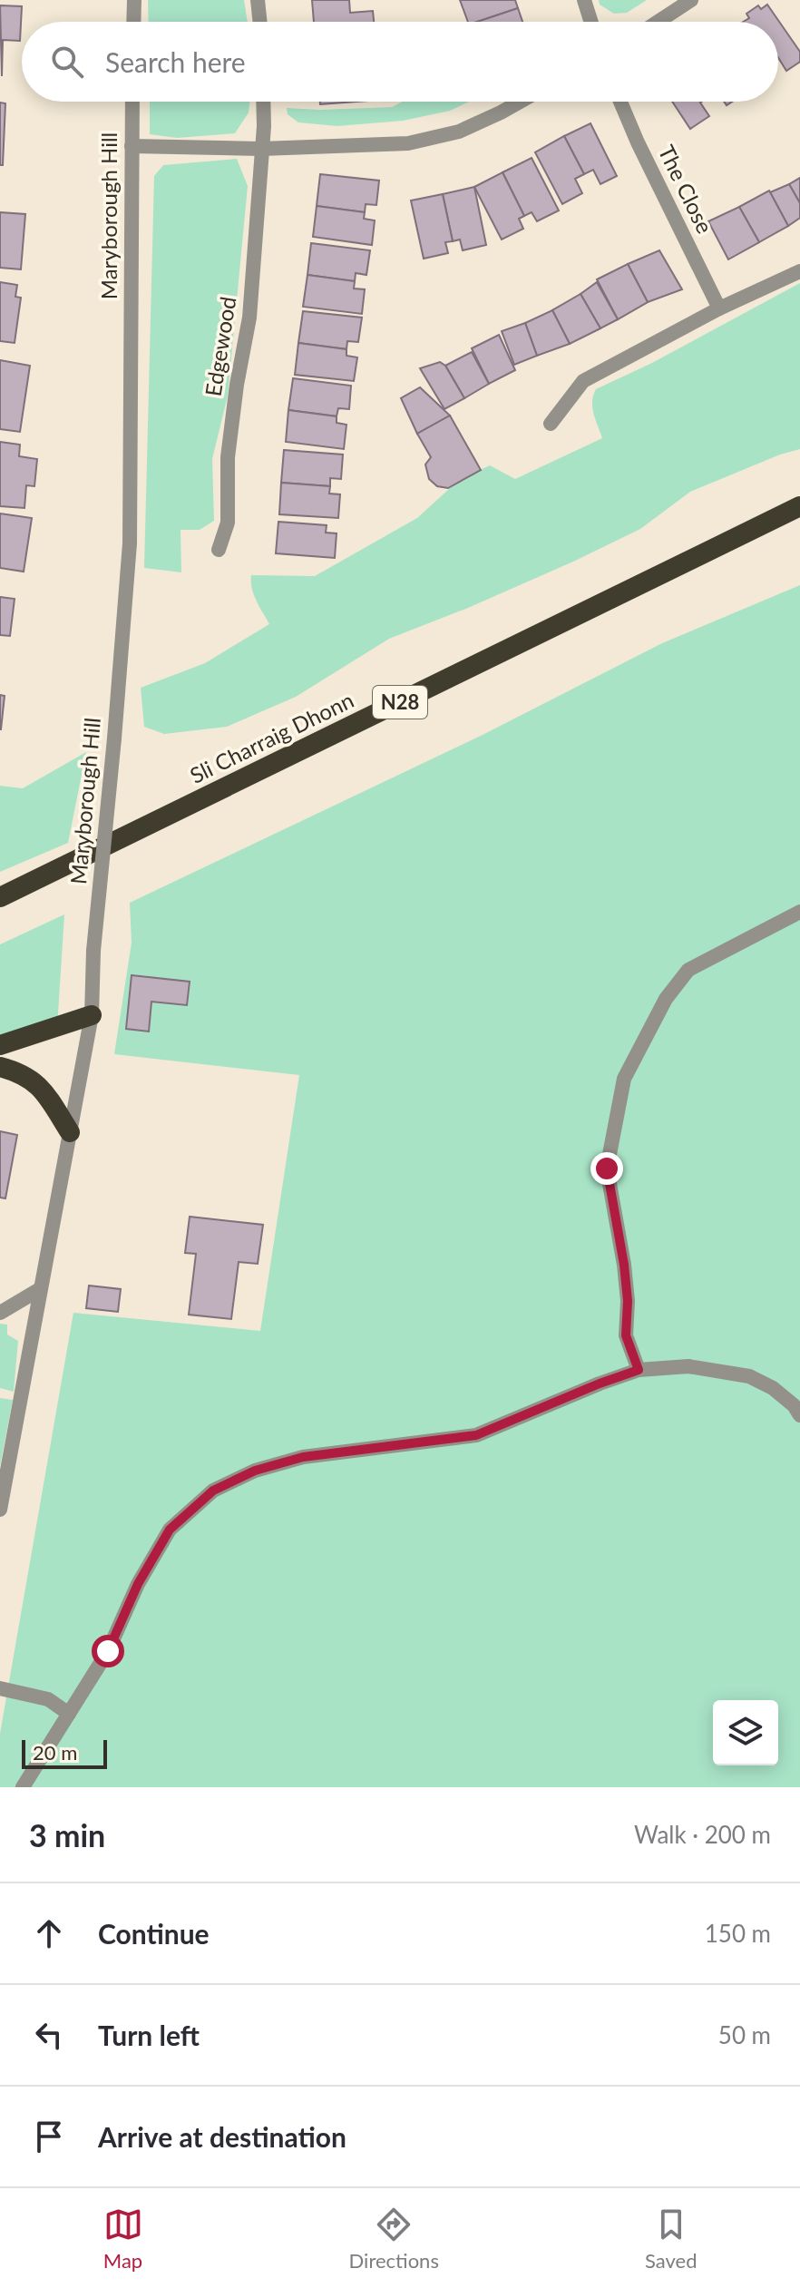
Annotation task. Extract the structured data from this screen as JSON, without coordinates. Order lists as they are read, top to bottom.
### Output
{
  "streets": {
    "highway": ["N28", "Sli Charraig Dhonn"],
    "street": ["The Close", "Maryborough Hill", "Edgewood"]
  },
  "scale_bar": "20 m",
  "page": {
    "search": "Search here",
    "scale": "20 m",
    "heading": ["3 min", "Walk · 200 m"],
    "list": [
      ["Continue", "150 m"],
      ["Turn left", "50 m"],
      "Arrive at destination"
    ],
    "nav": ["Map", "Directions", "Saved"]
  }
}
